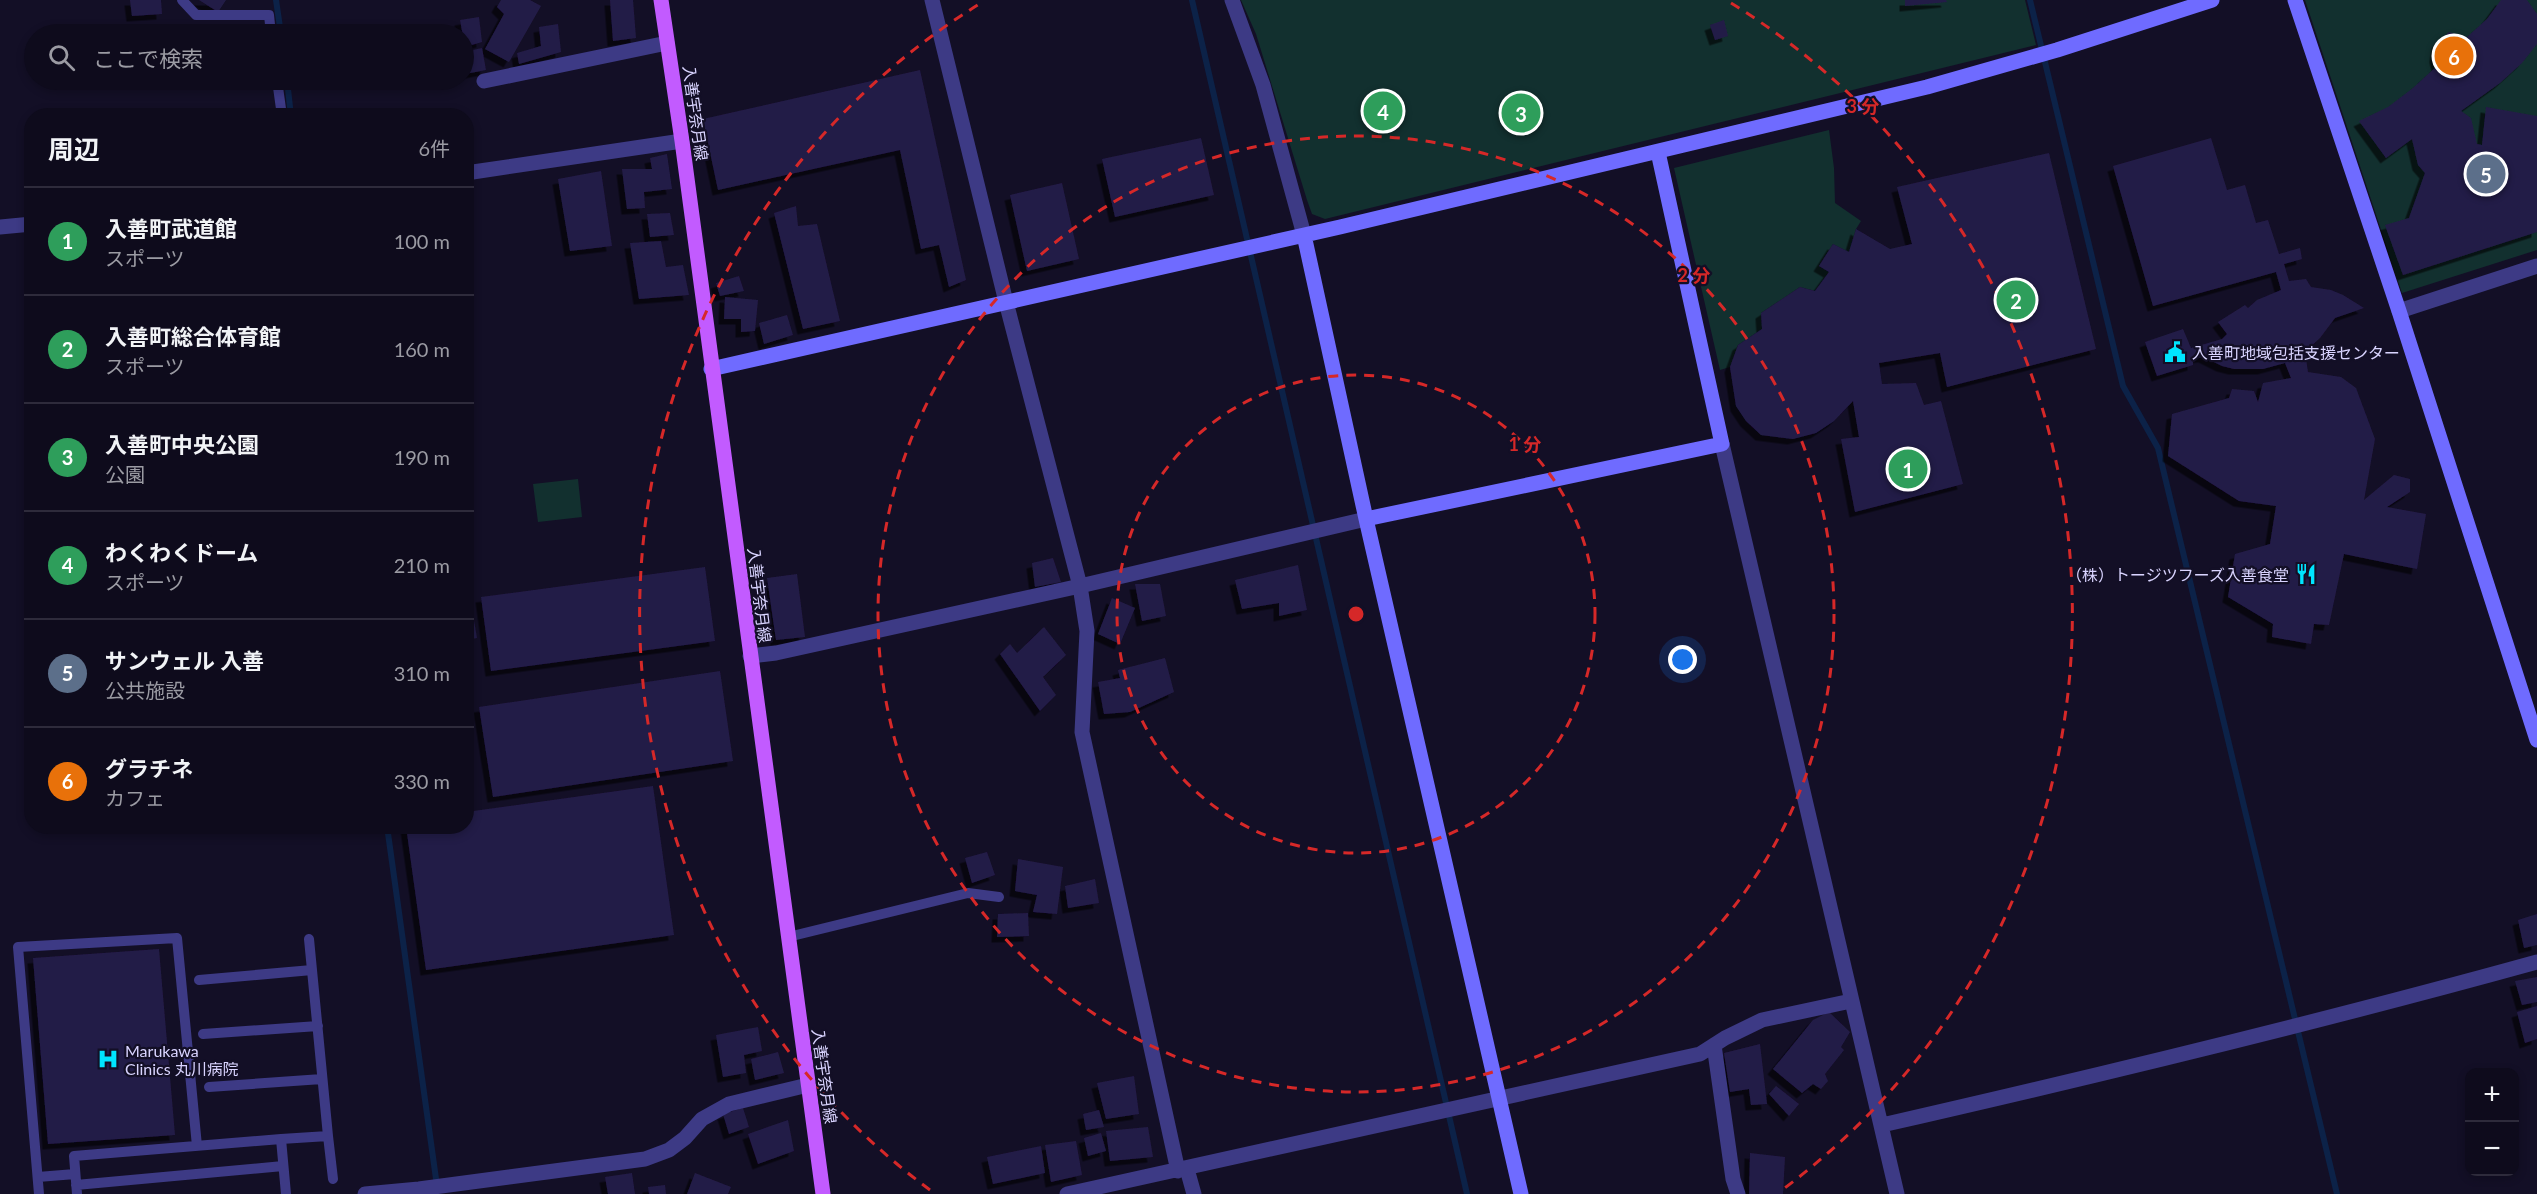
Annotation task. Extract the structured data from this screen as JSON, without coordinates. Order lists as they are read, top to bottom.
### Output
{
  "streets": {
    "main road": ["入善宇奈月線"]
  },
  "places": {
    "public building": ["入善町地域包括支援センター"],
    "restaurant": ["（株）トージツフーズ入善食堂"],
    "hospital": ["Marukawa Clinics 丸川病院"]
  },
  "page": {
    "search": "ここで検索",
    "pins": [
      "6",
      "4",
      "3",
      "5",
      "2",
      "1"
    ],
    "heading": ["周辺", "6件"],
    "list": [
      {
        "mark": "1",
        "name": "入善町武道館",
        "note": "スポーツ",
        "value": "100 m"
      },
      {
        "mark": "2",
        "name": "入善町総合体育館",
        "note": "スポーツ",
        "value": "160 m"
      },
      {
        "mark": "3",
        "name": "入善町中央公園",
        "note": "公園",
        "value": "190 m"
      },
      {
        "mark": "4",
        "name": "わくわくドーム",
        "note": "スポーツ",
        "value": "210 m"
      },
      {
        "mark": "5",
        "name": "サンウェル 入善",
        "note": "公共施設",
        "value": "310 m"
      },
      {
        "mark": "6",
        "name": "グラチネ",
        "note": "カフェ",
        "value": "330 m"
      }
    ],
    "map_buttons": ["+", "−"]
  },
  "rings": ["3 分", "2 分", "1 分"]
}
